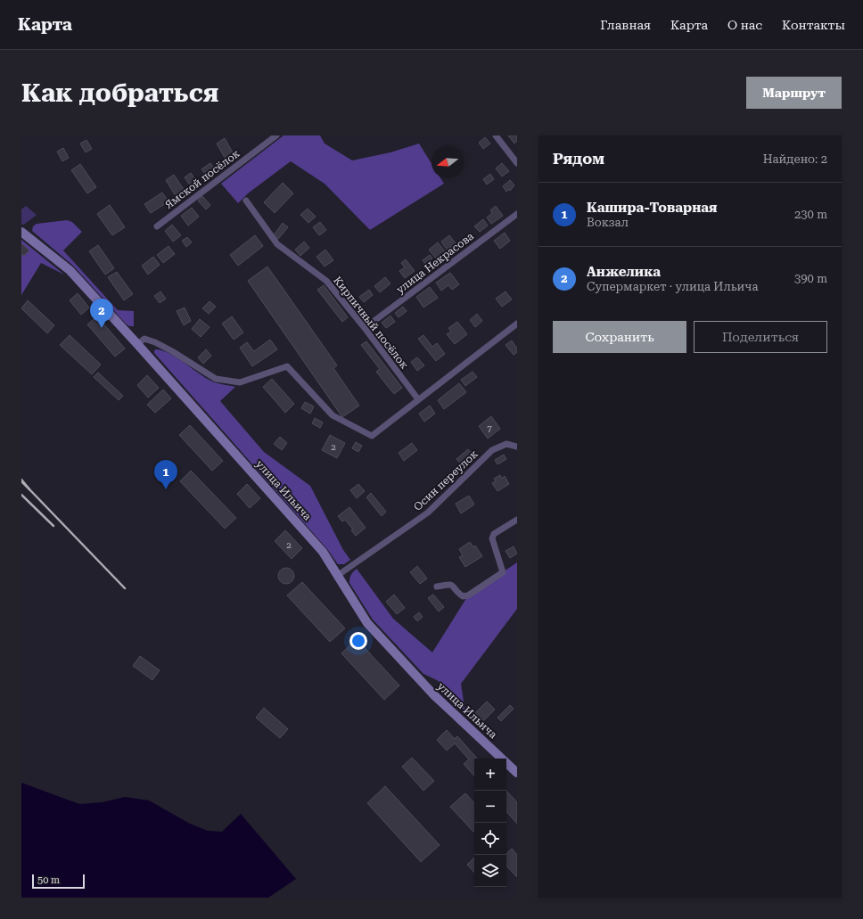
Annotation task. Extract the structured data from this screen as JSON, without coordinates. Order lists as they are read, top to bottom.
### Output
{
  "streets": {
    "street": [
      "Ямской посёлок",
      "улица Некрасова",
      "Кирпичный посёлок",
      "Осин переулок",
      "улица Ильича"
    ]
  },
  "crossings": [
    ["улица Некрасова", "Кирпичный посёлок"],
    ["Осин переулок", "улица Ильича"]
  ],
  "house_numbers": ["7", "2", "2"],
  "scale_bar": "50 m",
  "north": "left",
  "page": {
    "header": "Карта",
    "nav": [
      "Главная",
      "Карта",
      "О нас",
      "Контакты"
    ],
    "buttons": [
      "Маршрут",
      ["Сохранить", "Поделиться"]
    ],
    "title": "Как добраться",
    "heading": ["Рядом", "Найдено: 2"],
    "list": [
      {
        "mark": "1",
        "name": "Кашира-Товарная",
        "note": "Вокзал",
        "value": "230 m"
      },
      {
        "mark": "2",
        "name": "Анжелика",
        "note": "Супермаркет · улица Ильича",
        "value": "390 m"
      }
    ],
    "pins": ["2", "1"],
    "map_buttons": ["+", "−"],
    "scale": "50 m"
  }
}
